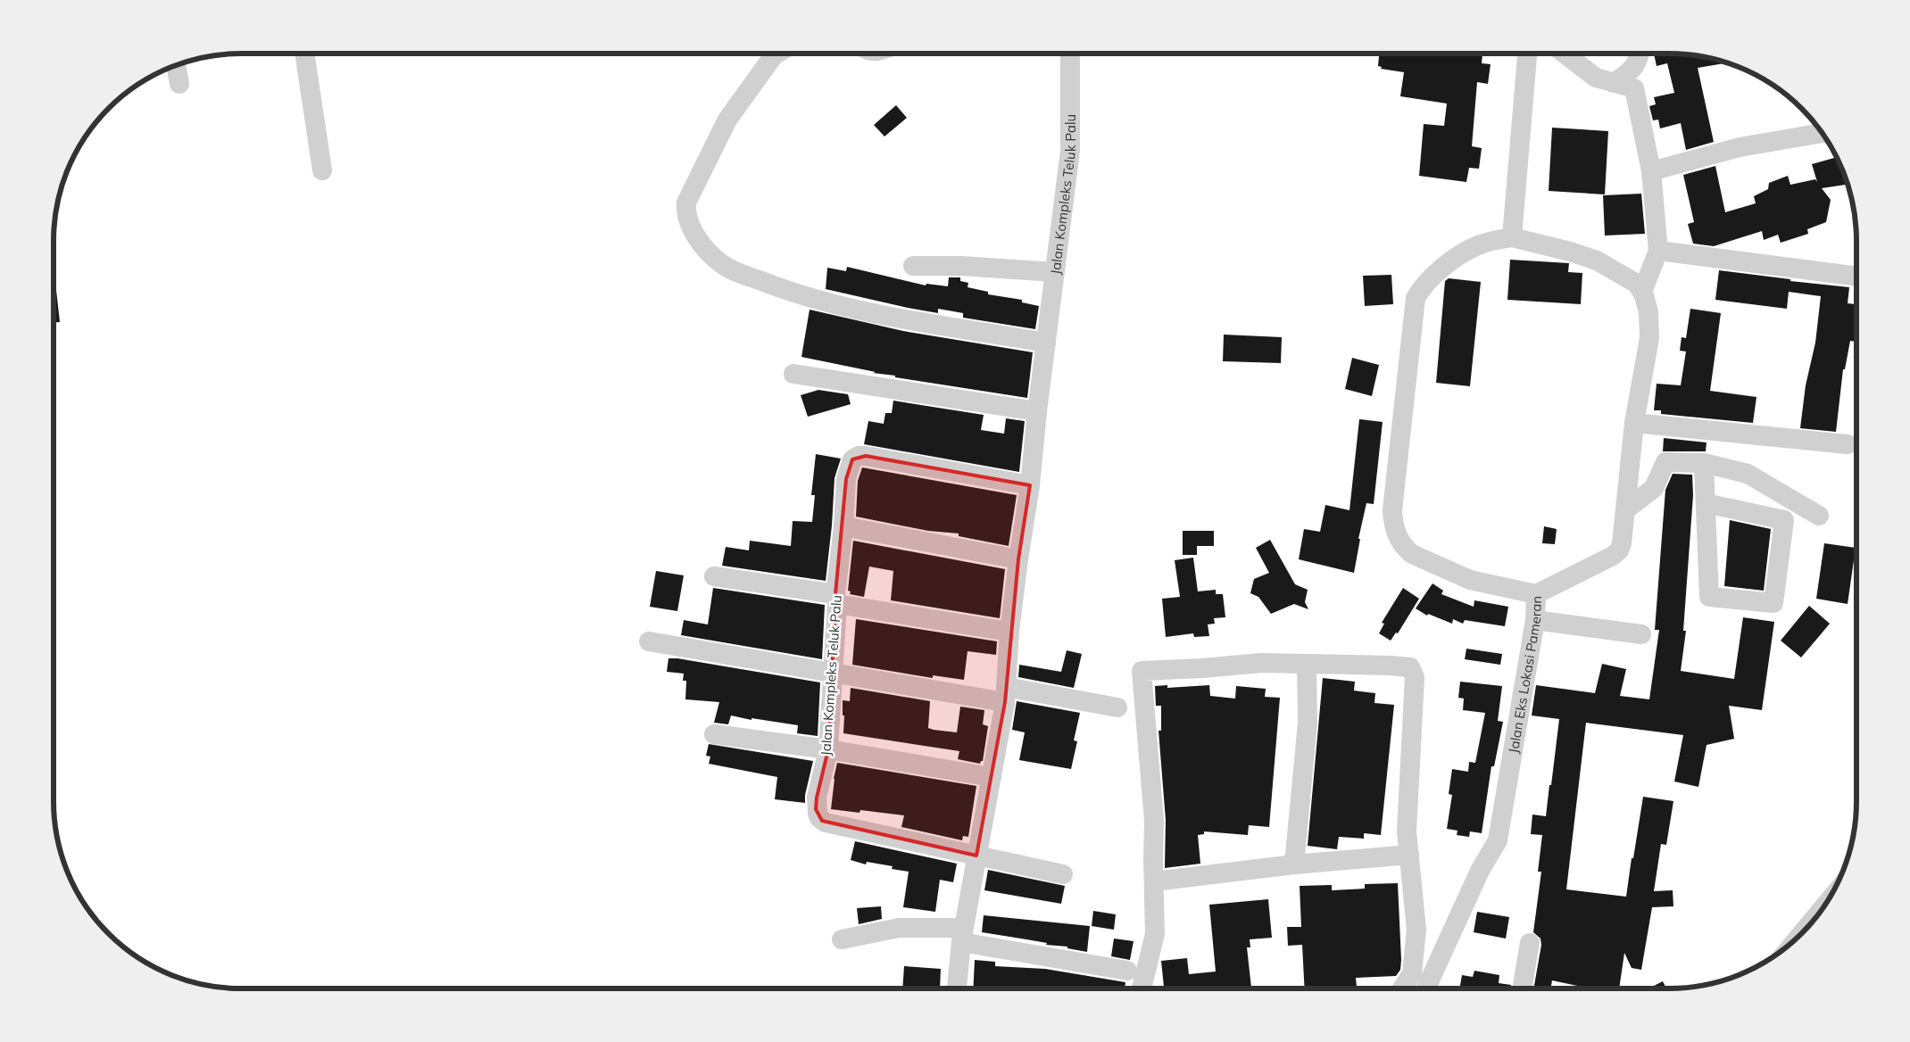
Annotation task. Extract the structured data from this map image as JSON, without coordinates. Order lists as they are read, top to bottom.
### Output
{
  "streets": {
    "street": ["Jalan Kompleks Teluk Palu", "Jalan Eks Lokasi Pameran"]
  }
}
